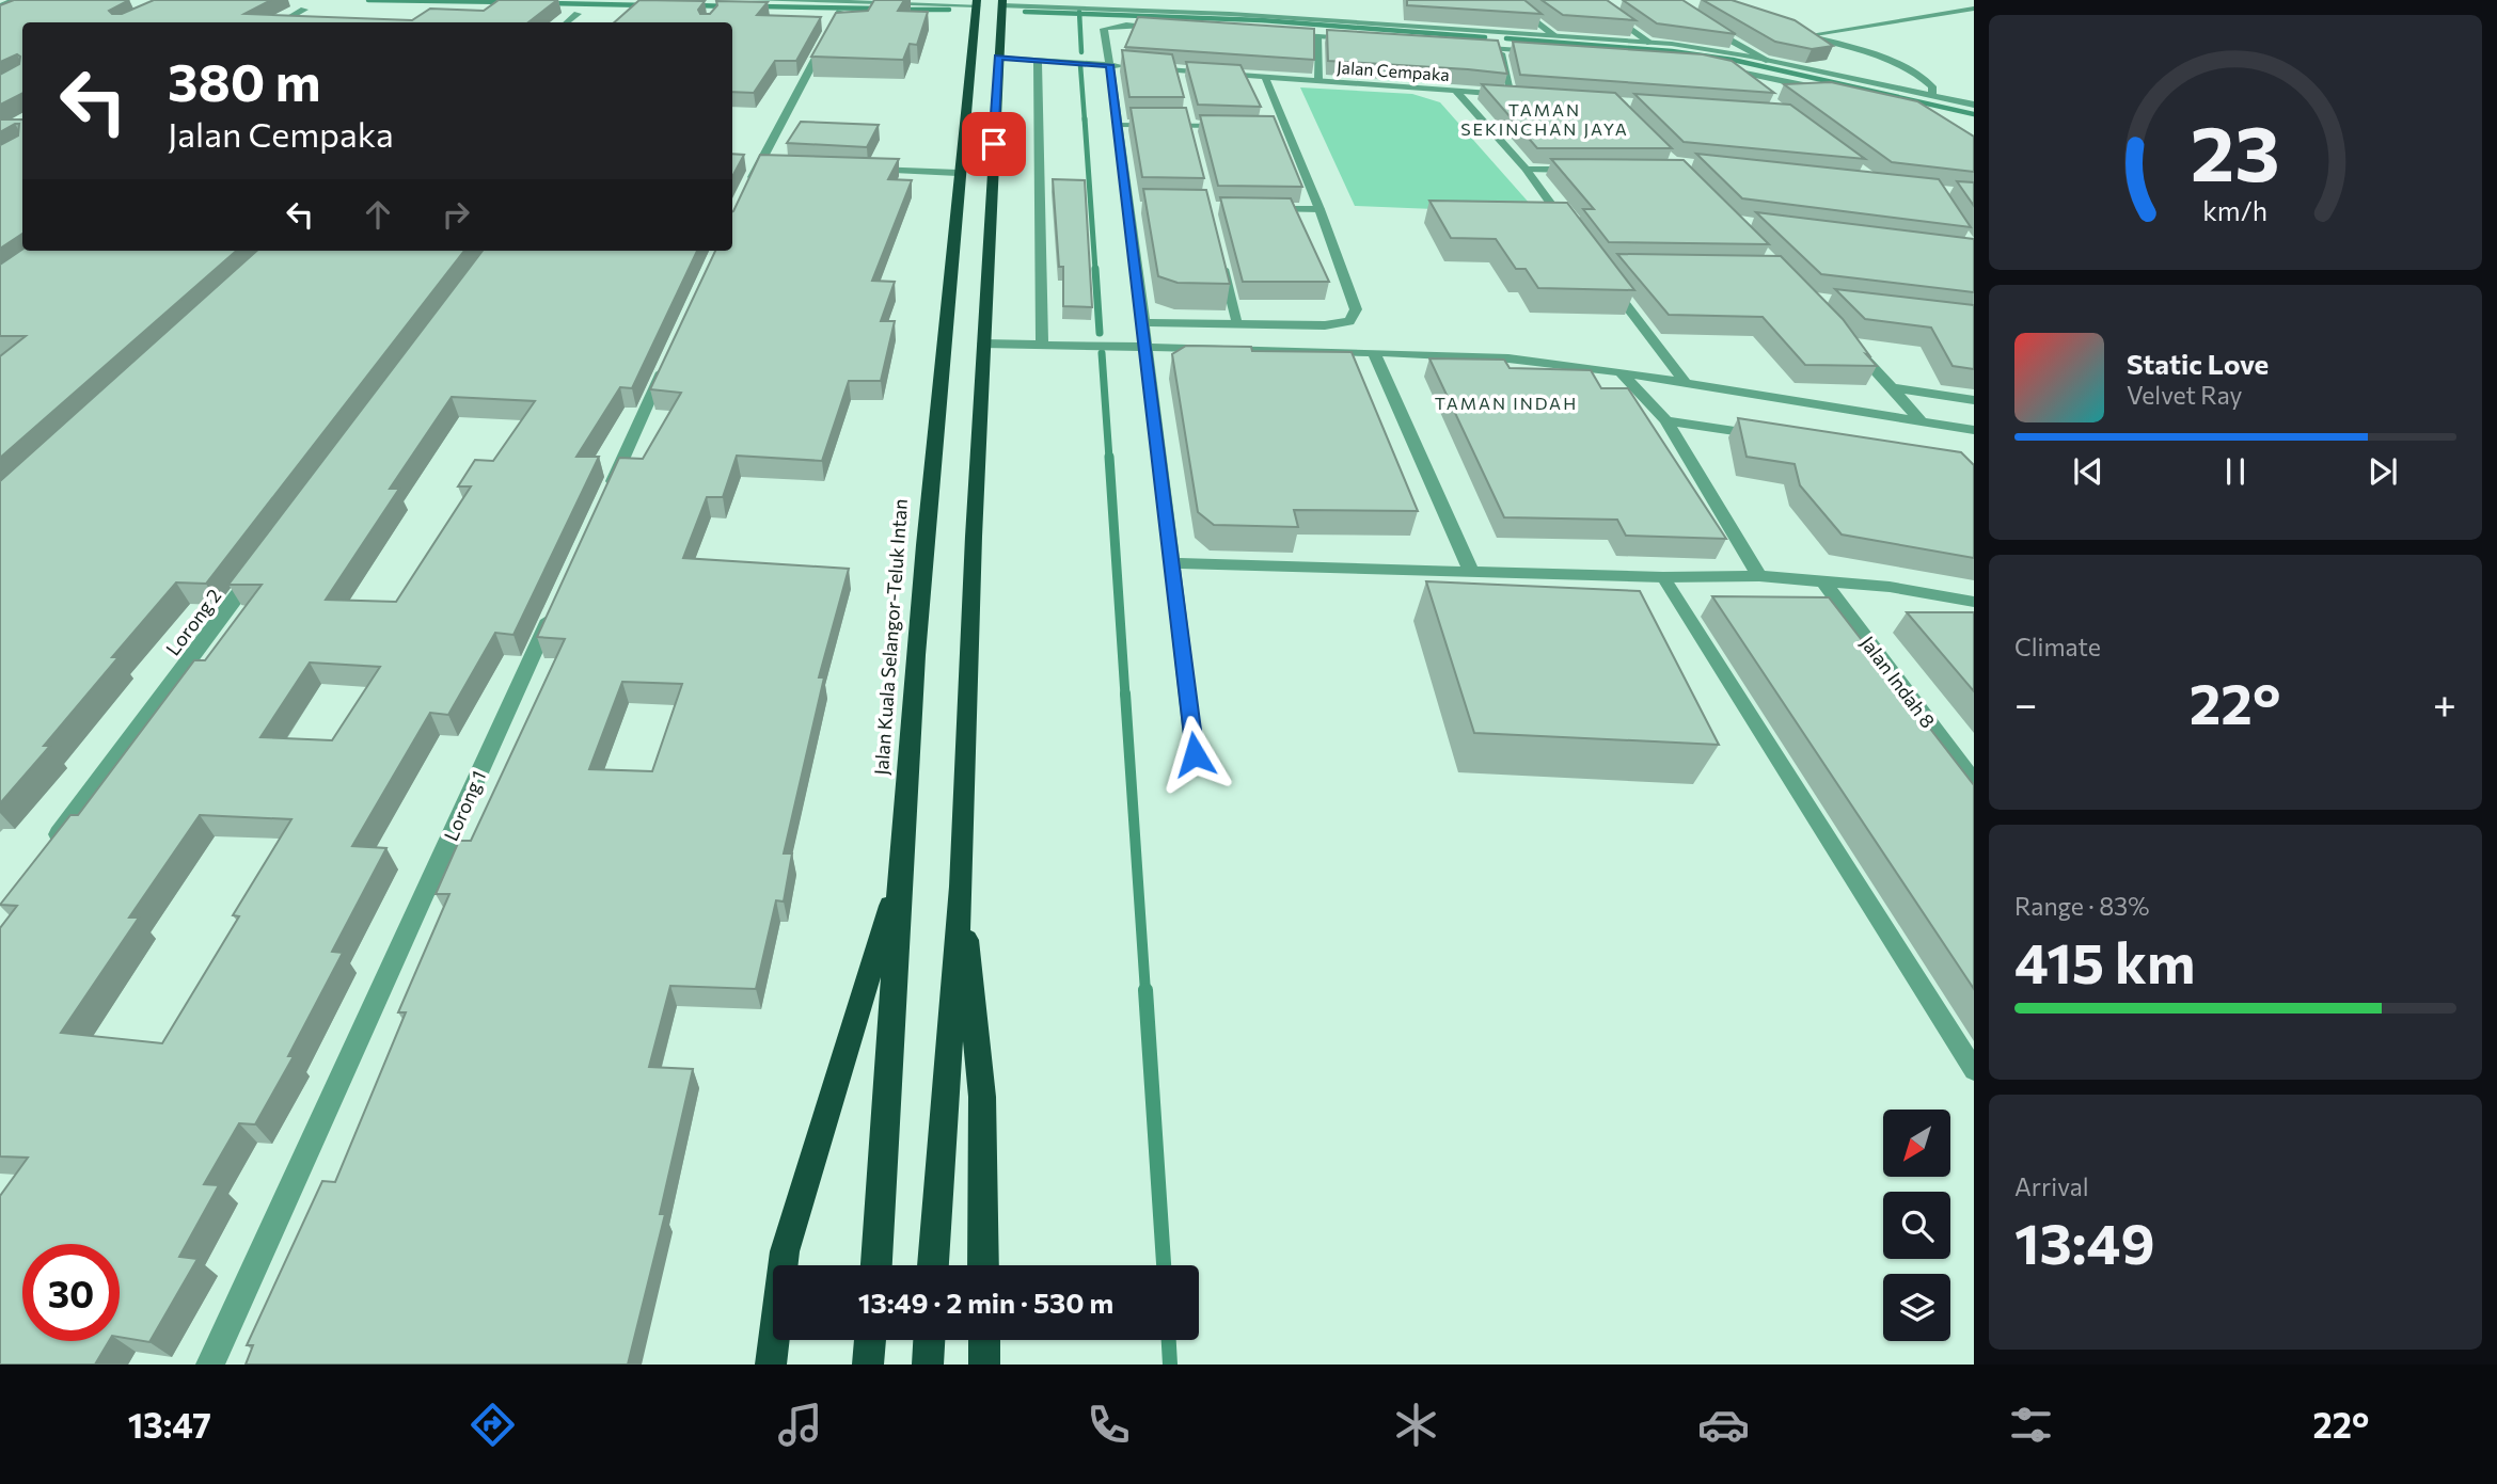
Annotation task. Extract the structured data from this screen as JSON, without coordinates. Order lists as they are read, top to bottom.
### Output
{
  "streets": {
    "highway": ["Jalan Kuala Selangor-Teluk Intan"],
    "street": [
      "Jalan Cempaka",
      "Lorong 2",
      "Jalan Indah 8",
      "Lorong 1"
    ]
  },
  "districts": ["TAMAN SEKINCHAN JAYA", "TAMAN INDAH"],
  "north": "bottom left",
  "page": {
    "turn": ["380 m", "Jalan Cempaka"],
    "song": ["Static Love", "Velvet Ray"],
    "tile": [
      "Climate",
      ["Range · 83%", "415 km"],
      ["Arrival", "13:49"]
    ],
    "heat": ["−", "22°", "+"],
    "limit": "30",
    "trip": "13:49 · 2 min · 530 m",
    "tabs": ["13:47", "22°"],
    "gauge": ["23", "km/h"]
  }
}
